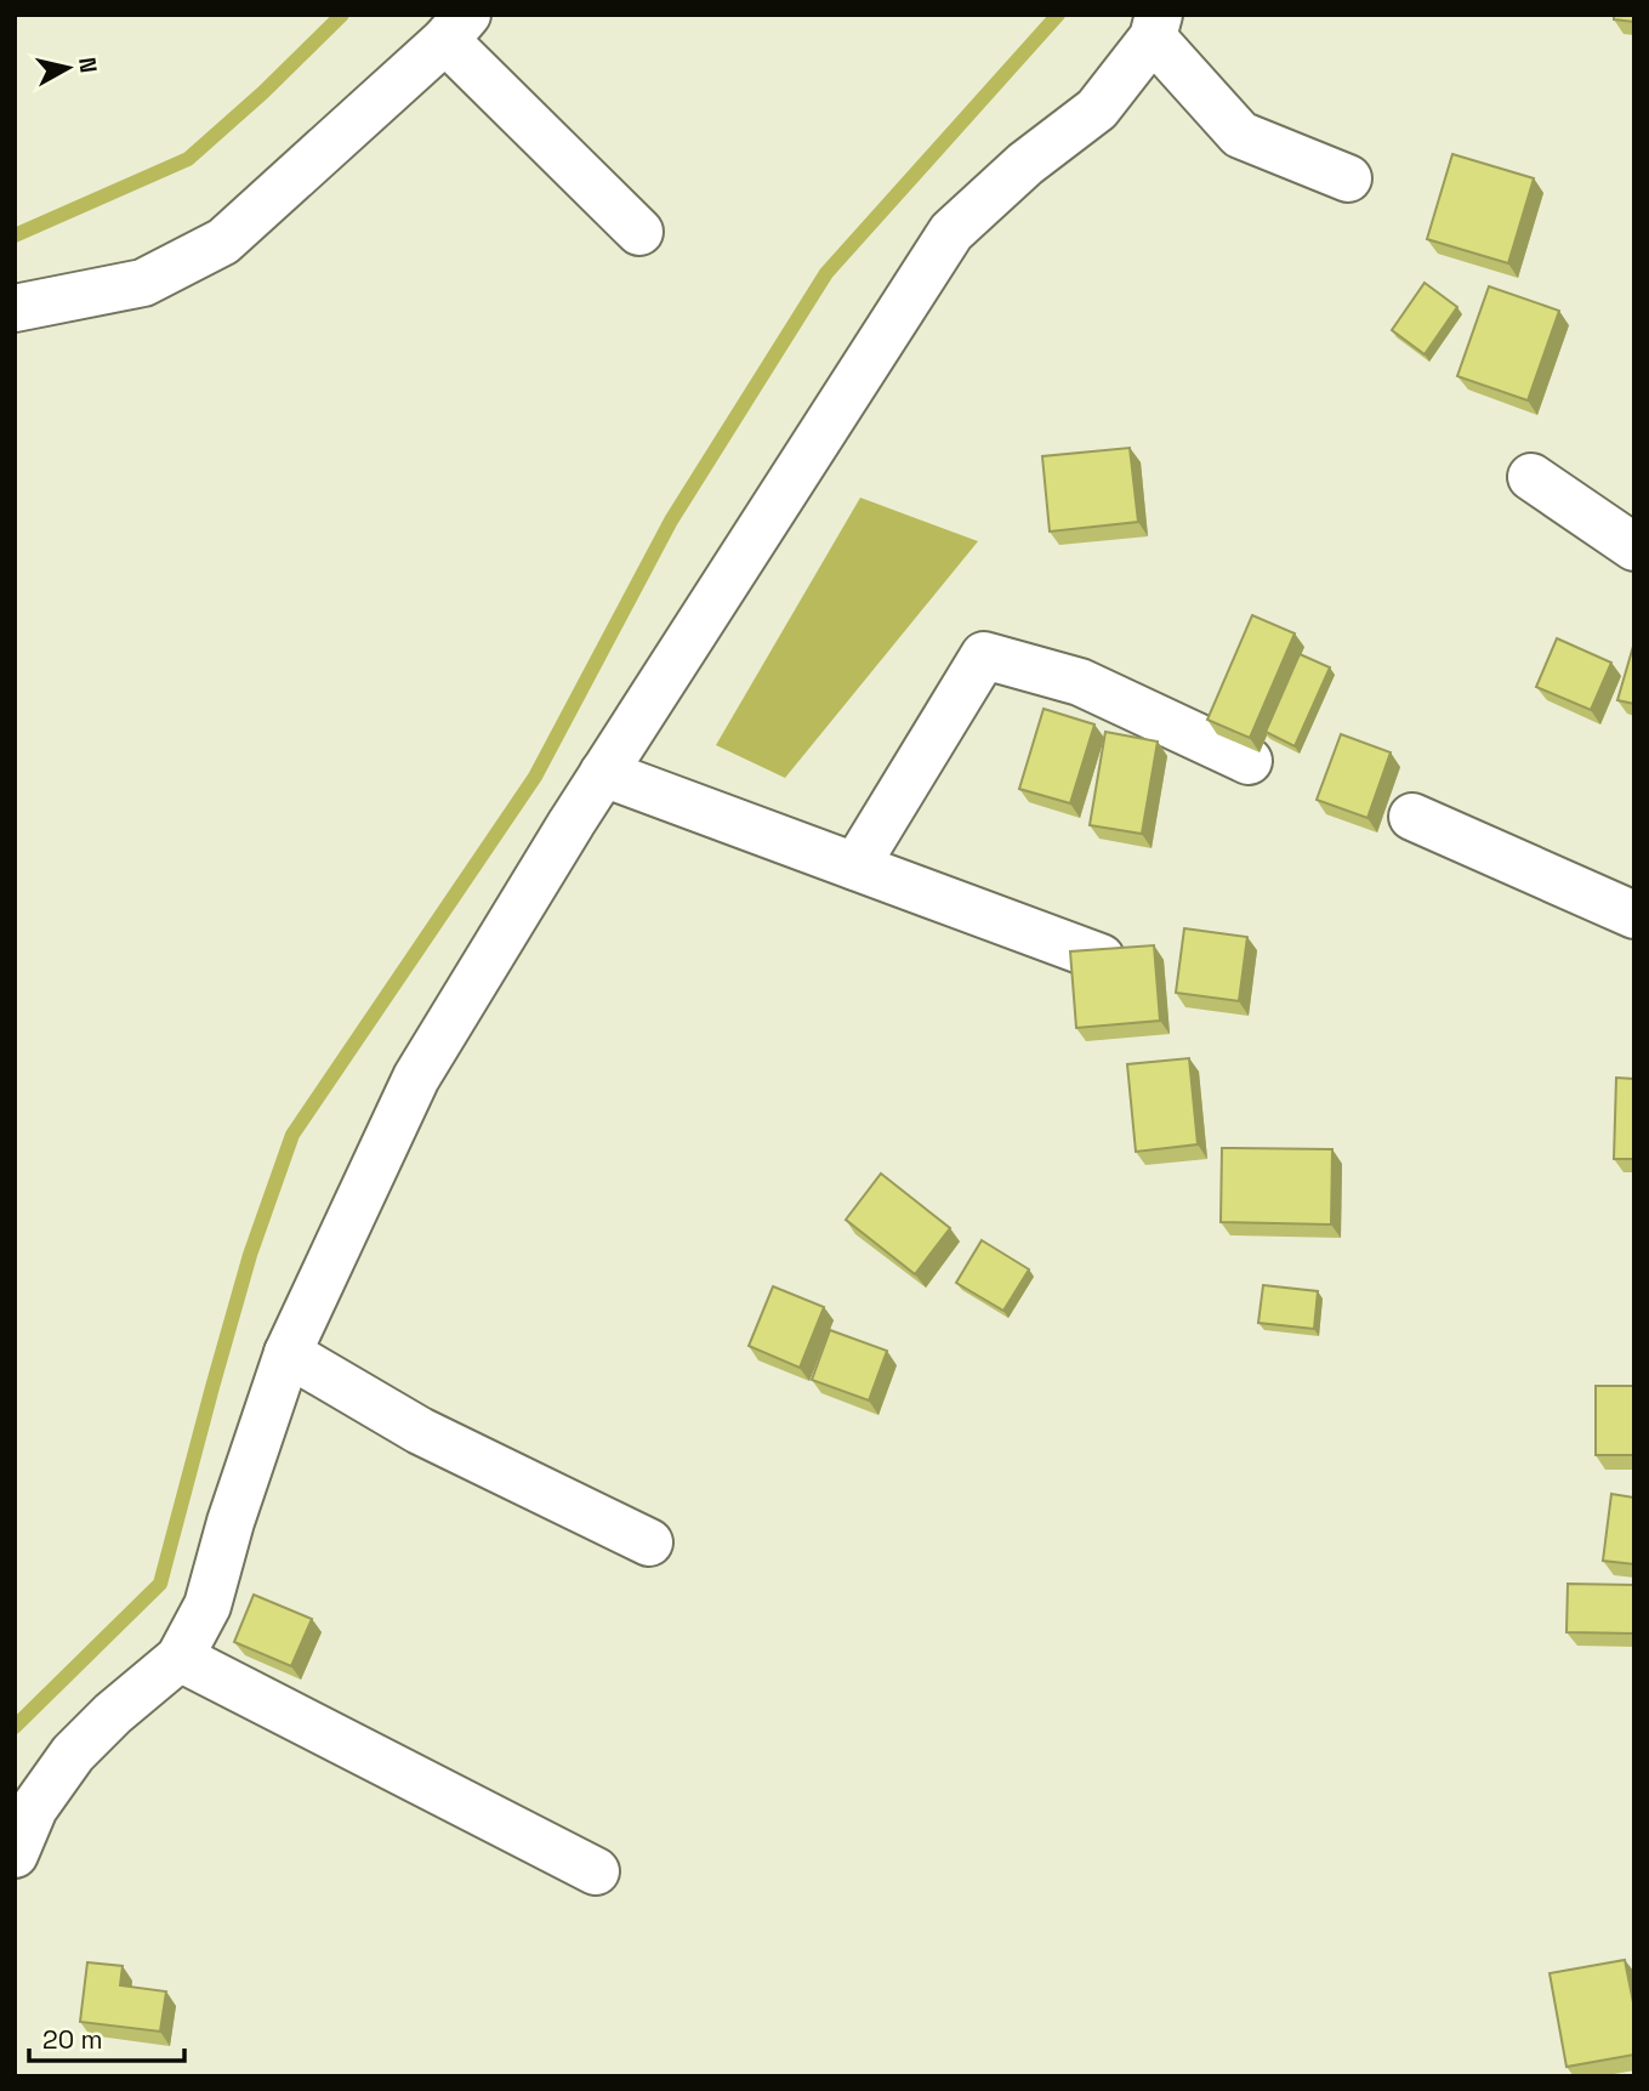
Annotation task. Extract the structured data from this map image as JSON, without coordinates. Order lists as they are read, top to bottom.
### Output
{
  "scale_bar": "20 m",
  "north": "right"
}
